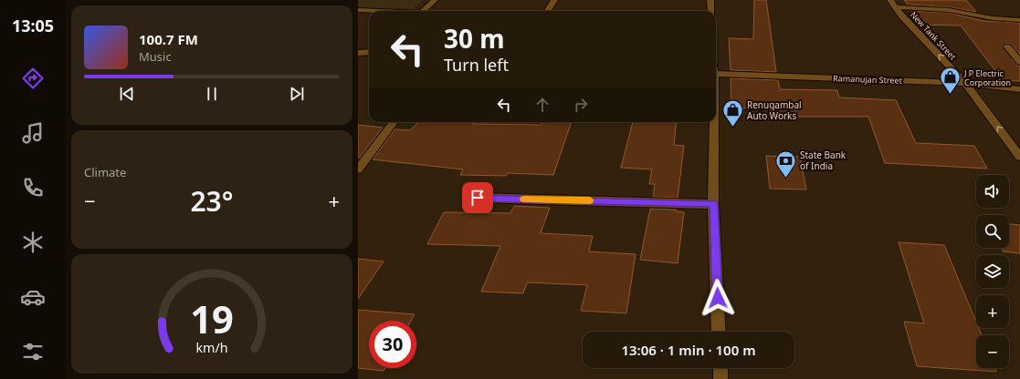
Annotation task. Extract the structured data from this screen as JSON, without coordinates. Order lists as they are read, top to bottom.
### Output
{
  "streets": {
    "street": ["New Tank Street", "Ramanujan Street"]
  },
  "crossings": [
    ["New Tank Street", "Ramanujan Street"]
  ],
  "one_way": ["New Tank Street"],
  "places": {
    "shop": ["J P Electric Corporation", "Renugambal Auto Works"],
    "bank": ["State Bank of India"]
  },
  "page": {
    "tabs": "13:05",
    "turn": ["30 m", "Turn left"],
    "song": ["100.7 FM", "Music"],
    "tile": "Climate",
    "map_buttons": ["+", "−"],
    "heat": ["−", "23°", "+"],
    "limit": "30",
    "trip": "13:06 · 1 min · 100 m",
    "gauge": ["19", "km/h"]
  }
}
